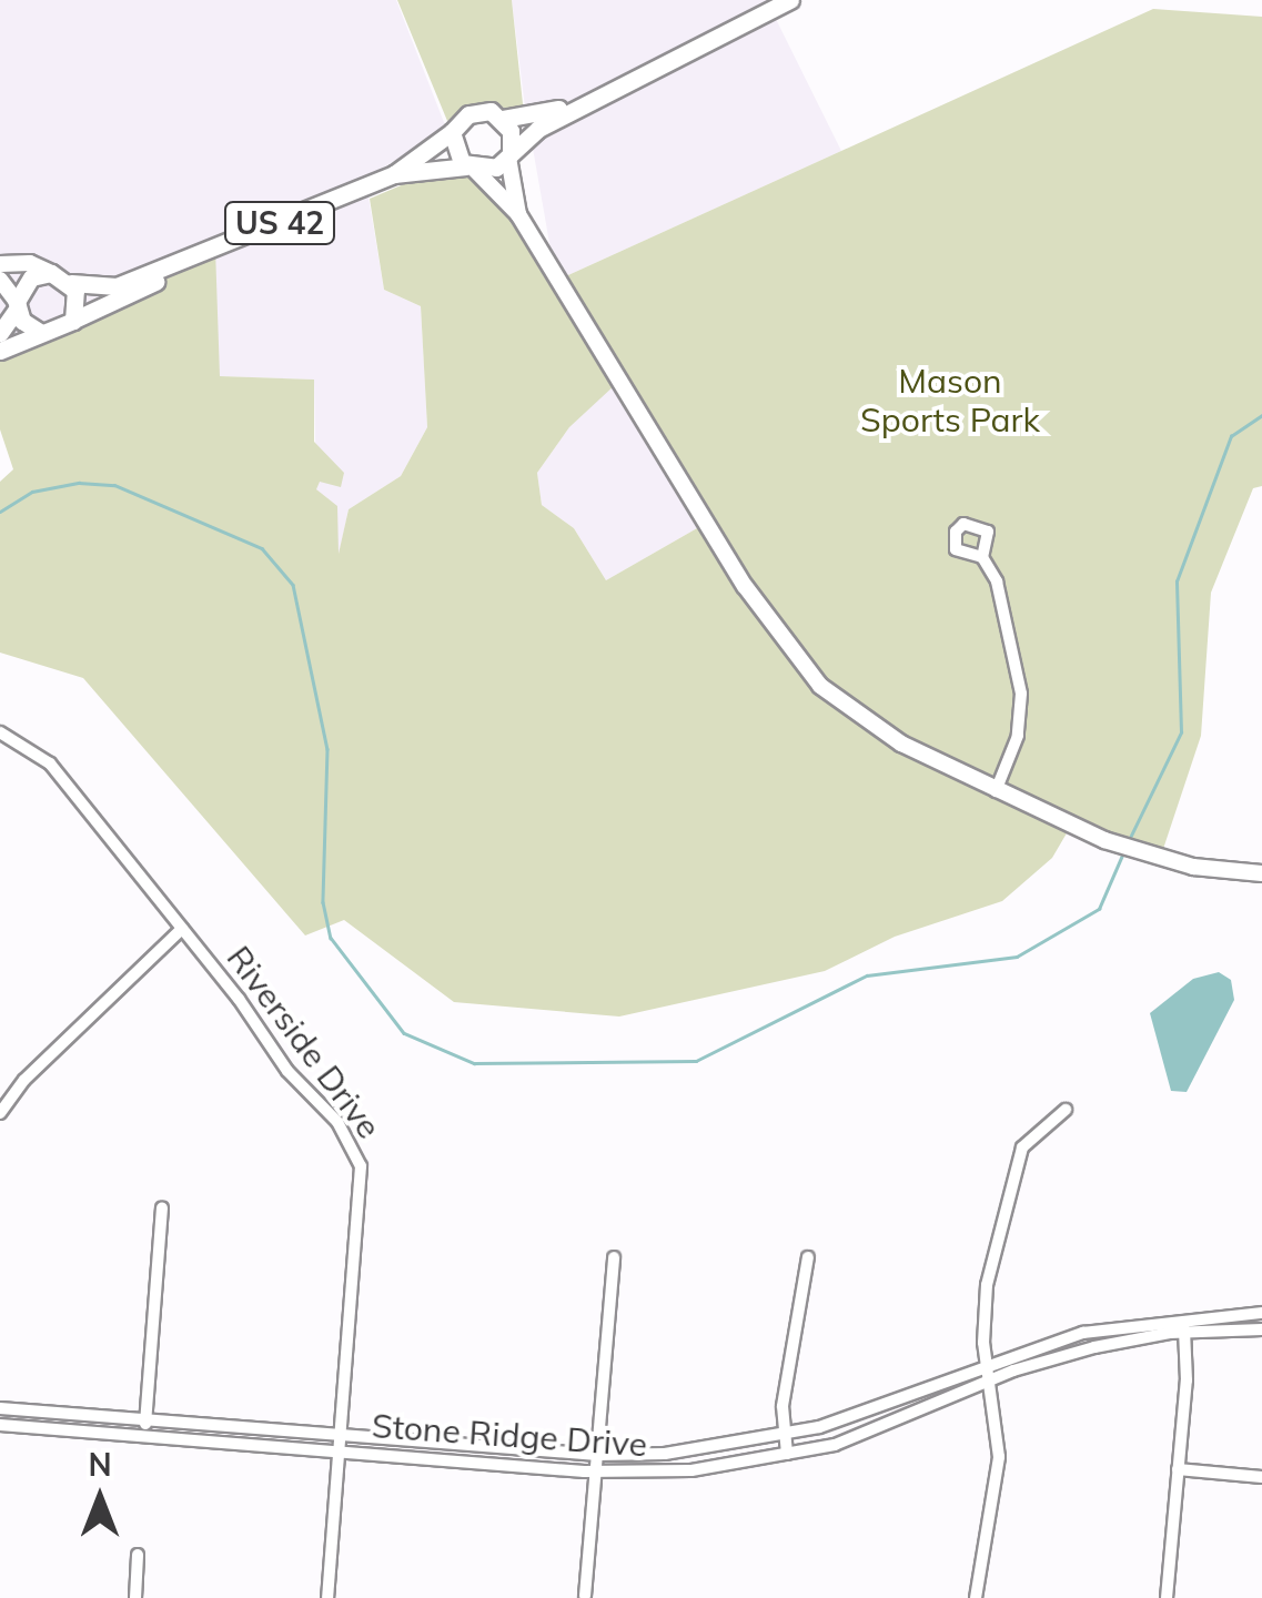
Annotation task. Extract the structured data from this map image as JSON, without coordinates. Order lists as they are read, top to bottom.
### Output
{
  "streets": {
    "main road": ["US 42"],
    "street": ["Riverside Drive", "Stone Ridge Drive"]
  },
  "crossings": [
    ["Riverside Drive", "Stone Ridge Drive"]
  ],
  "parks": ["Mason Sports Park"],
  "north": "top"
}
